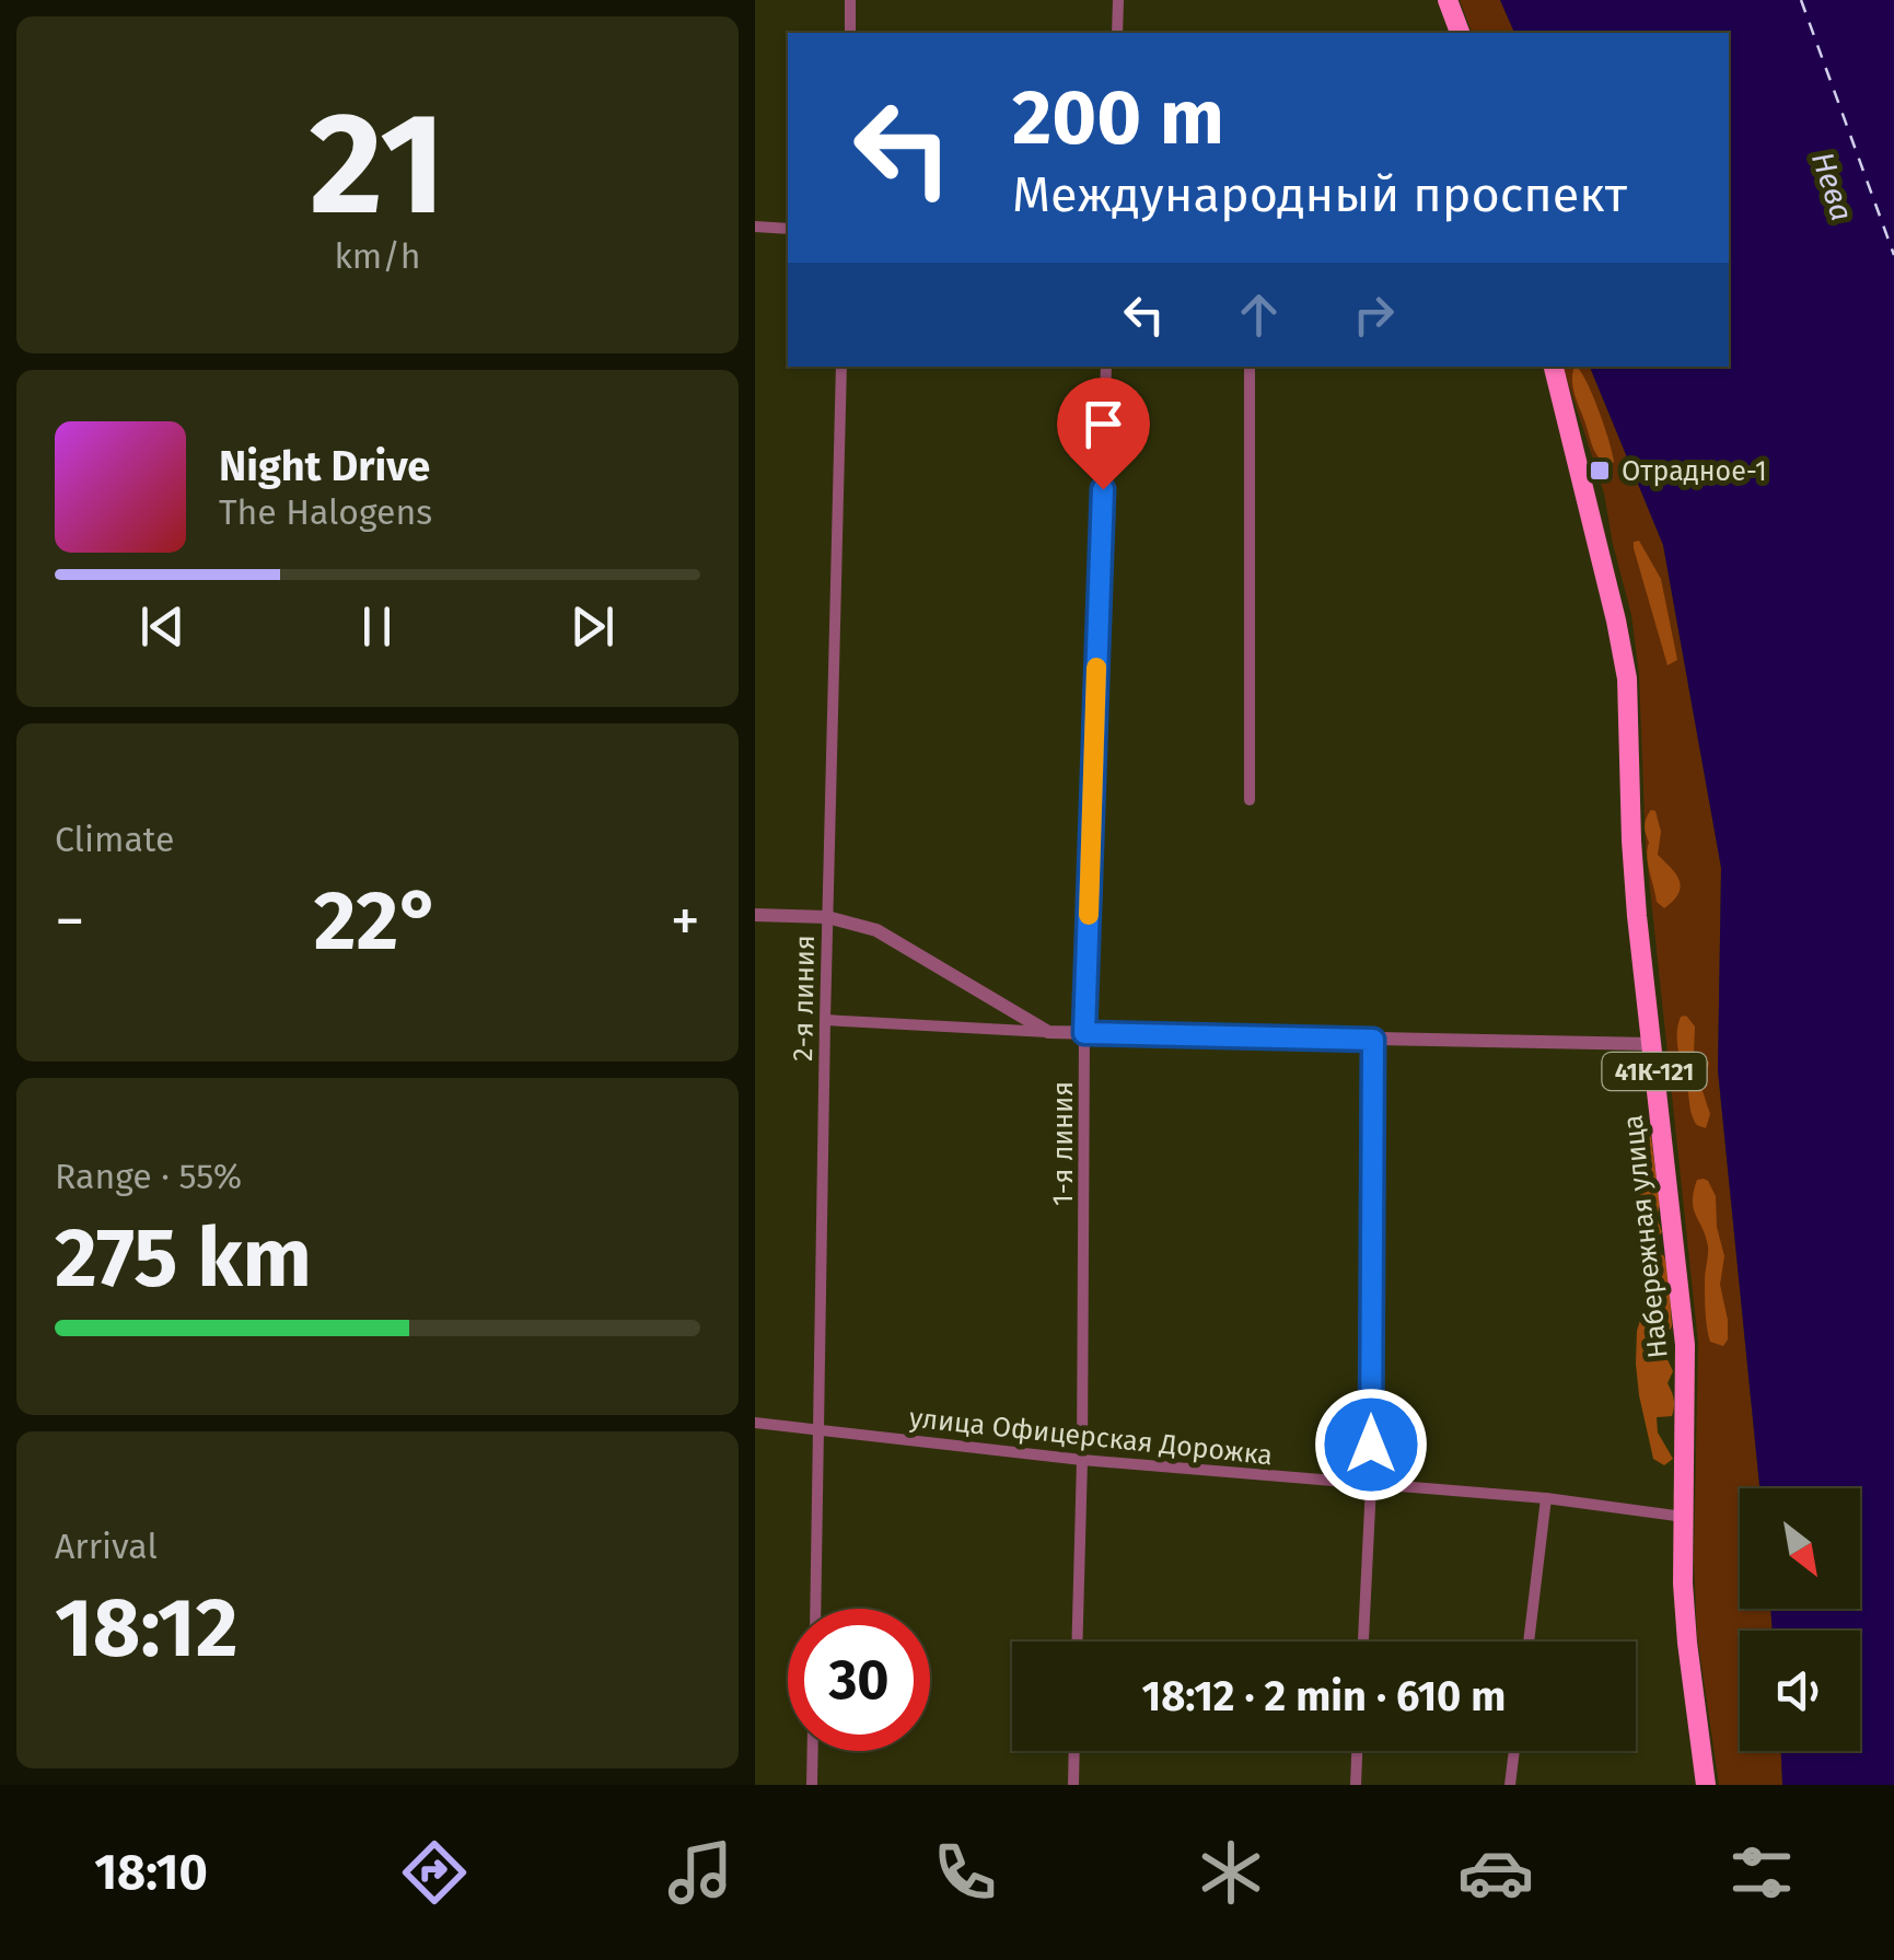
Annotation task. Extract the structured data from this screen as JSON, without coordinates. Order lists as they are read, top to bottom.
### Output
{
  "streets": {
    "main road": ["41К-121", "Набережная улица"],
    "street": ["2-я линия", "1-я линия", "улица Офицерская Дорожка"]
  },
  "crossings": [
    ["2-я линия", "улица Офицерская Дорожка"],
    ["1-я линия", "улица Офицерская Дорожка"],
    ["Набережная улица", "улица Офицерская Дорожка"]
  ],
  "water": ["Нева"],
  "places": {
    "transit": ["Отрадное-1"]
  },
  "north": "bottom right",
  "page": {
    "tile": [
      ["21", "km/h"],
      "Climate",
      ["Range · 55%", "275 km"],
      ["Arrival", "18:12"]
    ],
    "turn": ["200 m", "Международный проспект"],
    "song": ["Night Drive", "The Halogens"],
    "heat": ["−", "22°", "+"],
    "limit": "30",
    "trip": "18:12 · 2 min · 610 m",
    "tabs": "18:10"
  }
}
